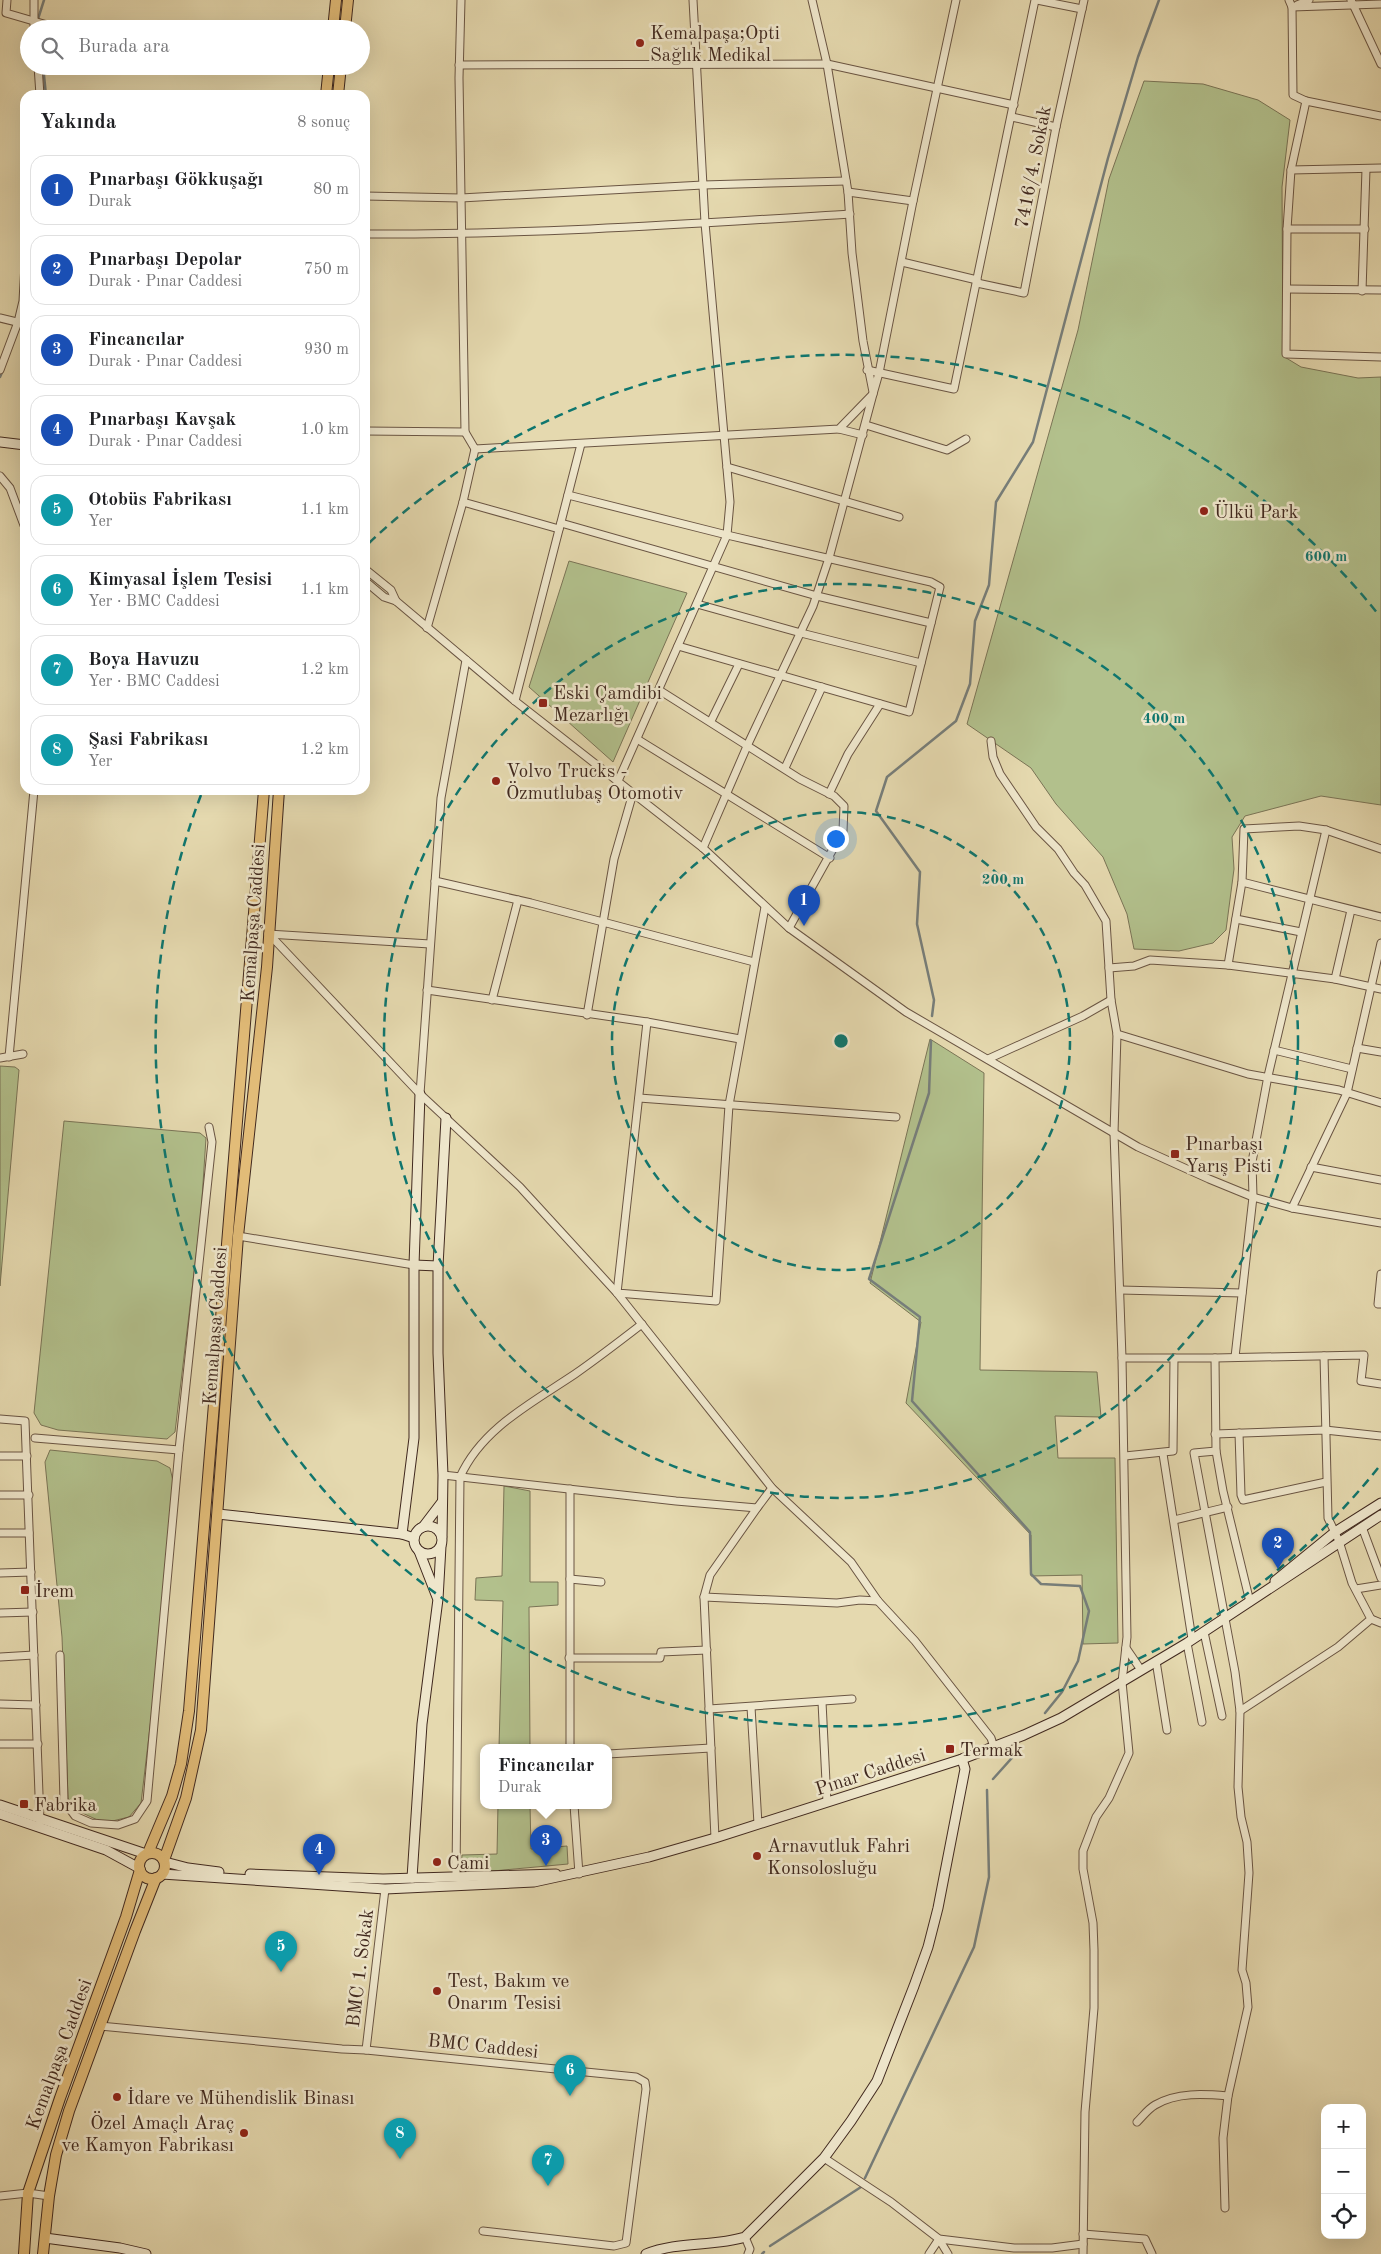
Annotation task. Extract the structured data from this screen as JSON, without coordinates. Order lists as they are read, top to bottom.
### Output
{
  "streets": {
    "main road": ["Kemalpaşa Caddesi"],
    "street": [
      "7416/4. Sokak",
      "Pınar Caddesi",
      "BMC 1. Sokak",
      "BMC Caddesi"
    ]
  },
  "crossings": [
    ["Kemalpaşa Caddesi", "Pınar Caddesi"],
    ["Kemalpaşa Caddesi", "BMC Caddesi"],
    ["Pınar Caddesi", "BMC 1. Sokak"],
    ["BMC 1. Sokak", "BMC Caddesi"]
  ],
  "places": {
    "other": [
      "Kemalpaşa;Opti Sağlık Medikal",
      "Ülkü Park",
      "Volvo Trucks - Özmutlubaş Otomotiv",
      "Arnavutluk Fahri Konsolosluğu",
      "Cami",
      "Test, Bakım ve Onarım Tesisi",
      "İdare ve Mühendislik Binası",
      "Özel Amaçlı Araç ve Kamyon Fabrikası"
    ],
    "transit": [
      "Eski Çamdibi Mezarlığı",
      "Pınarbaşı Yarış Pisti",
      "İrem",
      "Termak",
      "Fabrika"
    ]
  },
  "page": {
    "search": "Burada ara",
    "heading": ["Yakında", "8 sonuç"],
    "list": [
      {
        "mark": "1",
        "name": "Pınarbaşı Gökkuşağı",
        "note": "Durak",
        "value": "80 m"
      },
      {
        "mark": "2",
        "name": "Pınarbaşı Depolar",
        "note": "Durak · Pınar Caddesi",
        "value": "750 m"
      },
      {
        "mark": "3",
        "name": "Fincancılar",
        "note": "Durak · Pınar Caddesi",
        "value": "930 m"
      },
      {
        "mark": "4",
        "name": "Pınarbaşı Kavşak",
        "note": "Durak · Pınar Caddesi",
        "value": "1.0 km"
      },
      {
        "mark": "5",
        "name": "Otobüs Fabrikası",
        "note": "Yer",
        "value": "1.1 km"
      },
      {
        "mark": "6",
        "name": "Kimyasal İşlem Tesisi",
        "note": "Yer · BMC Caddesi",
        "value": "1.1 km"
      },
      {
        "mark": "7",
        "name": "Boya Havuzu",
        "note": "Yer · BMC Caddesi",
        "value": "1.2 km"
      },
      {
        "mark": "8",
        "name": "Şasi Fabrikası",
        "note": "Yer",
        "value": "1.2 km"
      }
    ],
    "pins": [
      "1",
      "2",
      "3",
      "4",
      "5",
      "6",
      "8",
      "7"
    ],
    "popup": ["Fincancılar", "Durak"],
    "map_buttons": ["+", "−"]
  },
  "rings": ["600 m", "400 m", "200 m"]
}
